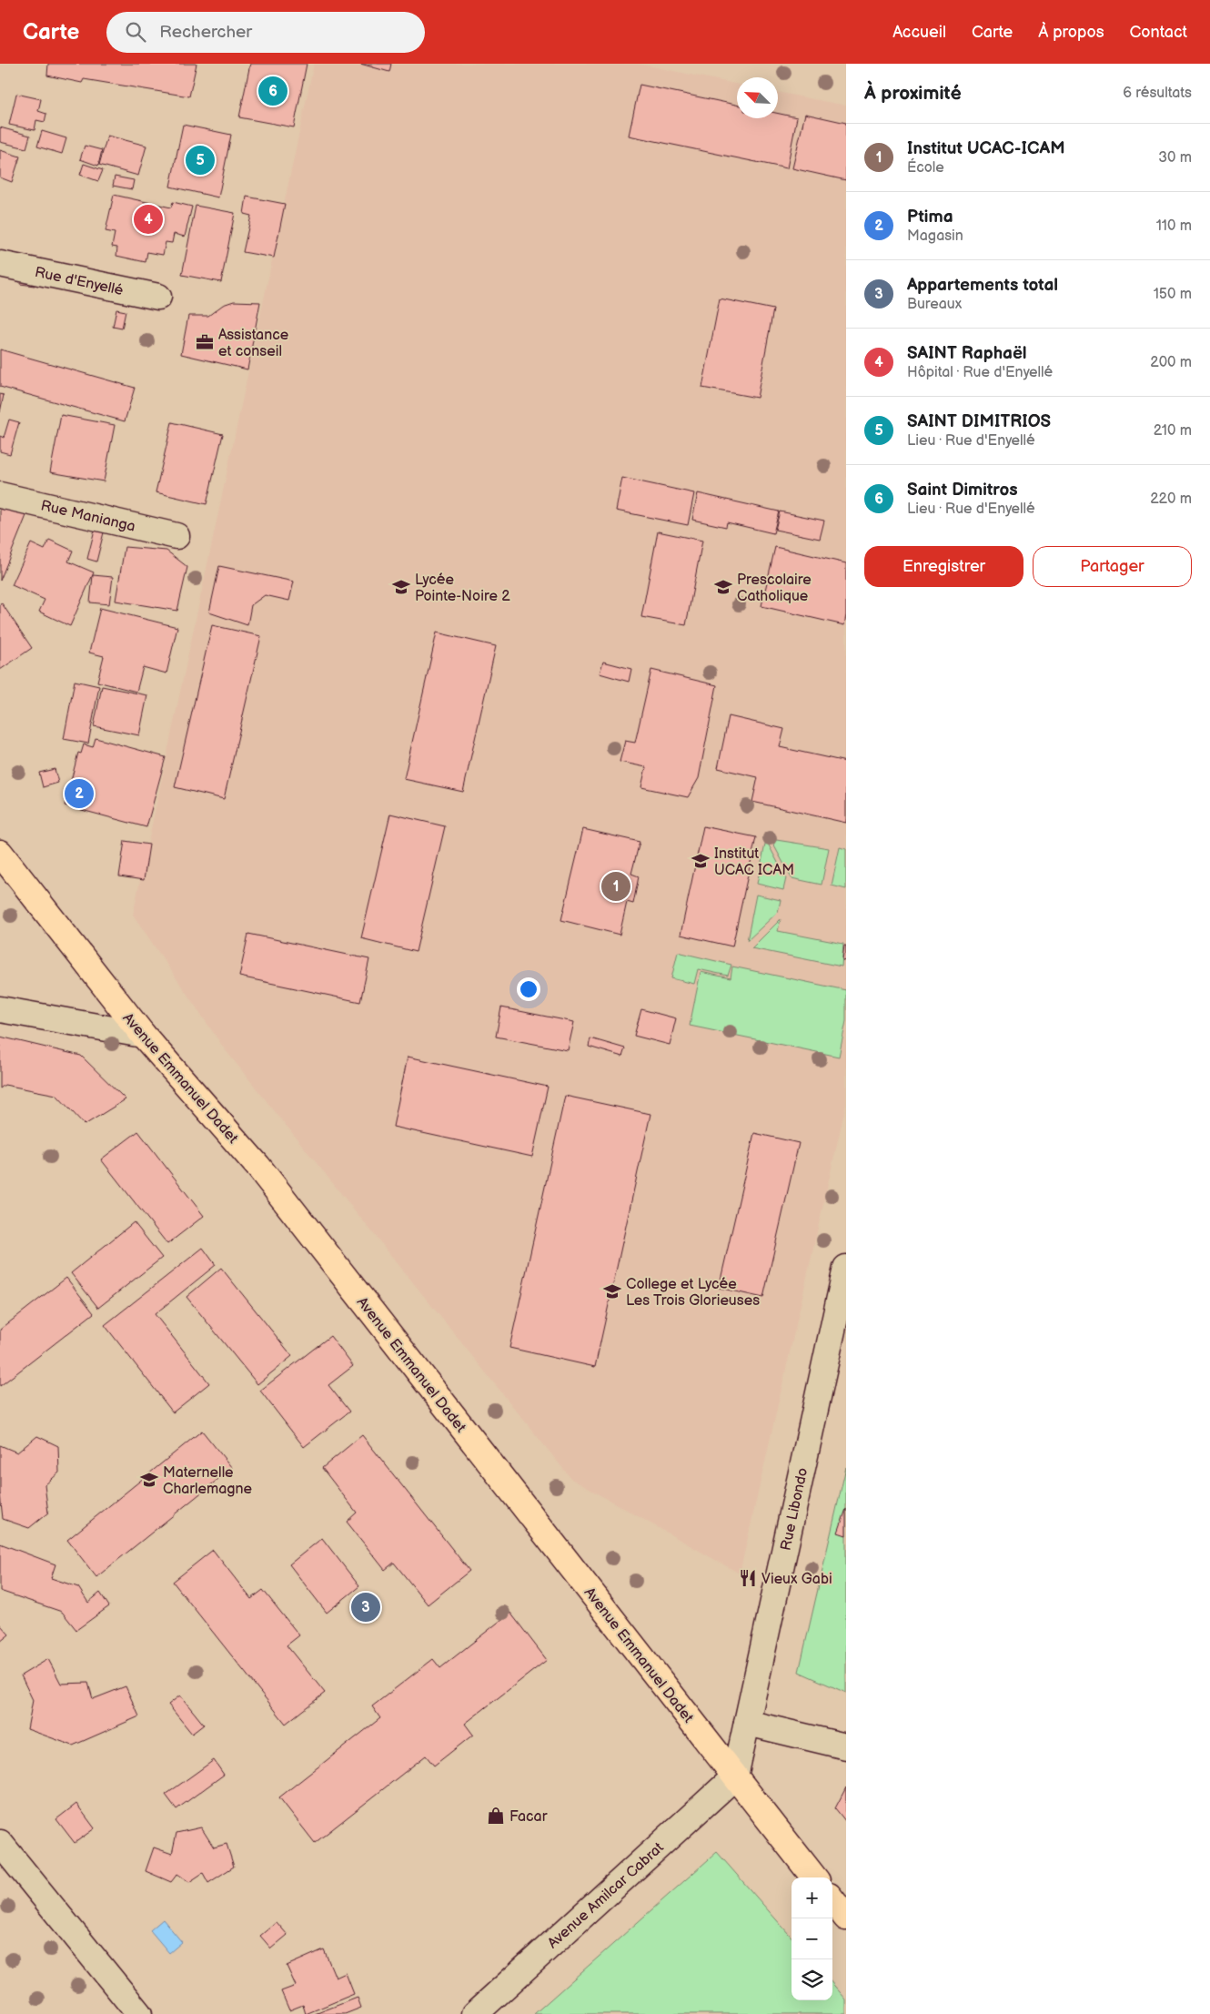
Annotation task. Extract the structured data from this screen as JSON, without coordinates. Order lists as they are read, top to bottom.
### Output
{
  "streets": {
    "main road": ["Avenue Emmanuel Dadet"],
    "street": [
      "Rue d'Enyellé",
      "Rue Manianga",
      "Rue Libondo",
      "Avenue Amilcar Cabrat"
    ]
  },
  "crossings": [
    ["Avenue Emmanuel Dadet", "Rue Libondo"],
    ["Avenue Emmanuel Dadet", "Avenue Amilcar Cabrat"],
    ["Rue Libondo", "Avenue Amilcar Cabrat"]
  ],
  "places": {
    "office": ["Assistance et conseil"],
    "school or university": [
      "Lycée Pointe-Noire 2",
      "Prescolaire Catholique",
      "Institut UCAC ICAM",
      "College et Lycée Les Trois Glorieuses",
      "Maternelle Charlemagne"
    ],
    "restaurant": ["Vieux Gabi"],
    "shop": ["Facar"]
  },
  "north": "top left",
  "page": {
    "header": "Carte",
    "search": "Rechercher",
    "nav": [
      "Accueil",
      "Carte",
      "À propos",
      "Contact"
    ],
    "heading": ["À proximité", "6 résultats"],
    "pins": [
      "6",
      "5",
      "4",
      "2",
      "1",
      "3"
    ],
    "list": [
      {
        "mark": "1",
        "name": "Institut UCAC-ICAM",
        "note": "École",
        "value": "30 m"
      },
      {
        "mark": "2",
        "name": "Ptima",
        "note": "Magasin",
        "value": "110 m"
      },
      {
        "mark": "3",
        "name": "Appartements total",
        "note": "Bureaux",
        "value": "150 m"
      },
      {
        "mark": "4",
        "name": "SAINT Raphaël",
        "note": "Hôpital · Rue d'Enyellé",
        "value": "200 m"
      },
      {
        "mark": "5",
        "name": "SAINT DIMITRIOS",
        "note": "Lieu · Rue d'Enyellé",
        "value": "210 m"
      },
      {
        "mark": "6",
        "name": "Saint Dimitros",
        "note": "Lieu · Rue d'Enyellé",
        "value": "220 m"
      }
    ],
    "buttons": ["Enregistrer", "Partager"],
    "map_buttons": ["+", "−"]
  }
}
